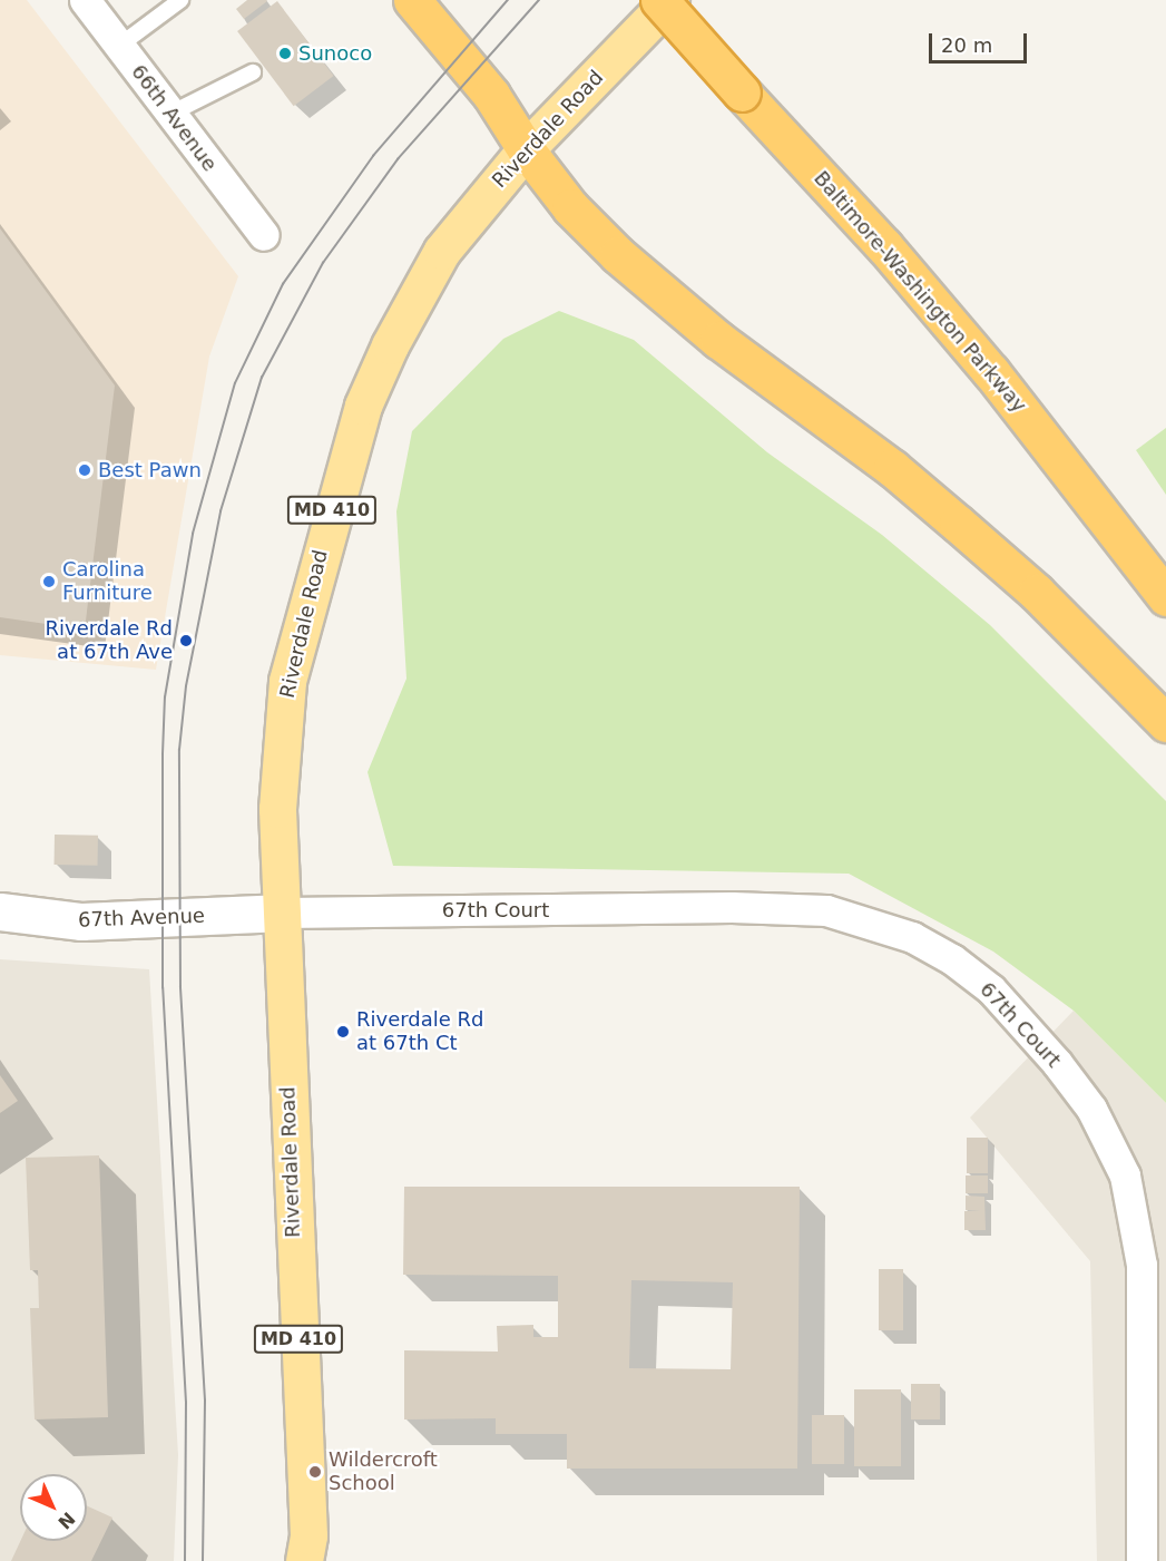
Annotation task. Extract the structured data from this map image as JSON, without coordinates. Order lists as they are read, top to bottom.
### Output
{
  "streets": {
    "highway": ["Baltimore-Washington Parkway"],
    "main road": ["Riverdale Road", "MD 410"],
    "street": ["66th Avenue", "67th Court", "67th Avenue"]
  },
  "crossings": [
    ["Riverdale Road", "67th Court"],
    ["Riverdale Road", "67th Avenue"],
    ["67th Court", "67th Avenue"]
  ],
  "places": [
    "Sunoco",
    "Best Pawn",
    "Carolina Furniture",
    "Riverdale Rd at 67th Ave",
    "Riverdale Rd at 67th Ct",
    "Wildercroft School"
  ],
  "scale_bar": "20 m",
  "north": "bottom right"
}
